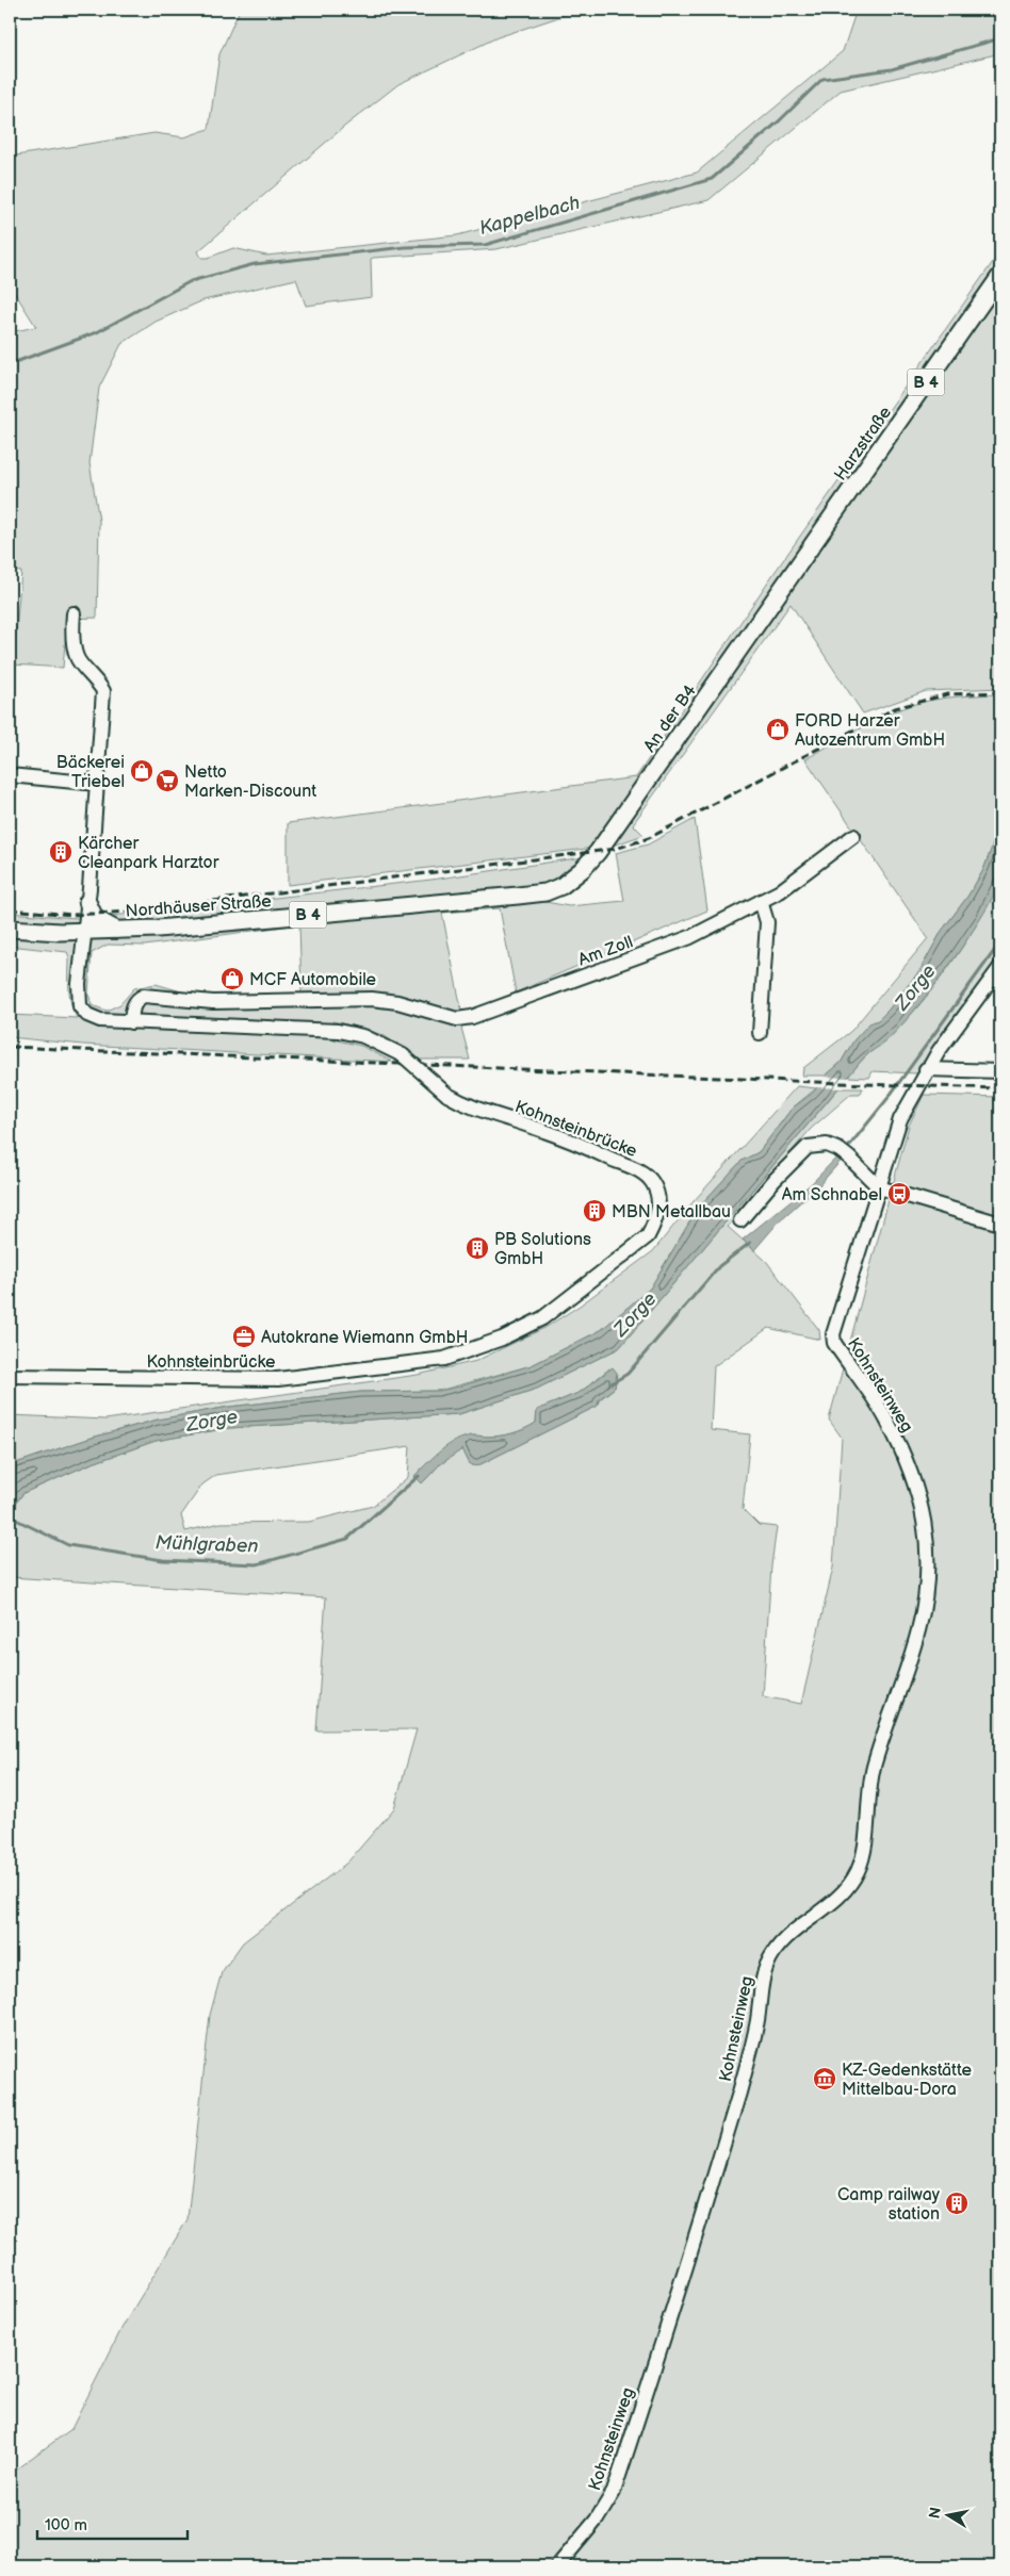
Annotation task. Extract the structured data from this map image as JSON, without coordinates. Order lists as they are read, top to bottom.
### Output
{
  "streets": {
    "main road": [
      "B 4",
      "Harzstraße",
      "An der B4",
      "Nordhäuser Straße"
    ],
    "street": ["Am Zoll", "Kohnsteinbrücke", "Kohnsteinweg"]
  },
  "crossings": [
    ["Harzstraße", "An der B4"],
    ["An der B4", "Nordhäuser Straße"],
    ["Nordhäuser Straße", "Kohnsteinbrücke"],
    ["Am Zoll", "Kohnsteinbrücke"]
  ],
  "water": ["Kappelbach", "Zorge", "Mühlgraben"],
  "places": {
    "shop": ["FORD Harzer Autozentrum GmbH", "Bäckerei Triebel", "MCF Automobile"],
    "supermarket": ["Netto Marken-Discount"],
    "building": [
      "Kärcher Cleanpark Harztor",
      "MBN Metallbau",
      "PB Solutions GmbH",
      "Camp railway station"
    ],
    "bus stop": ["Am Schnabel"],
    "office": ["Autokrane Wiemann GmbH"],
    "museum": ["KZ-Gedenkstätte Mittelbau-Dora"]
  },
  "scale_bar": "100 m",
  "north": "left"
}
